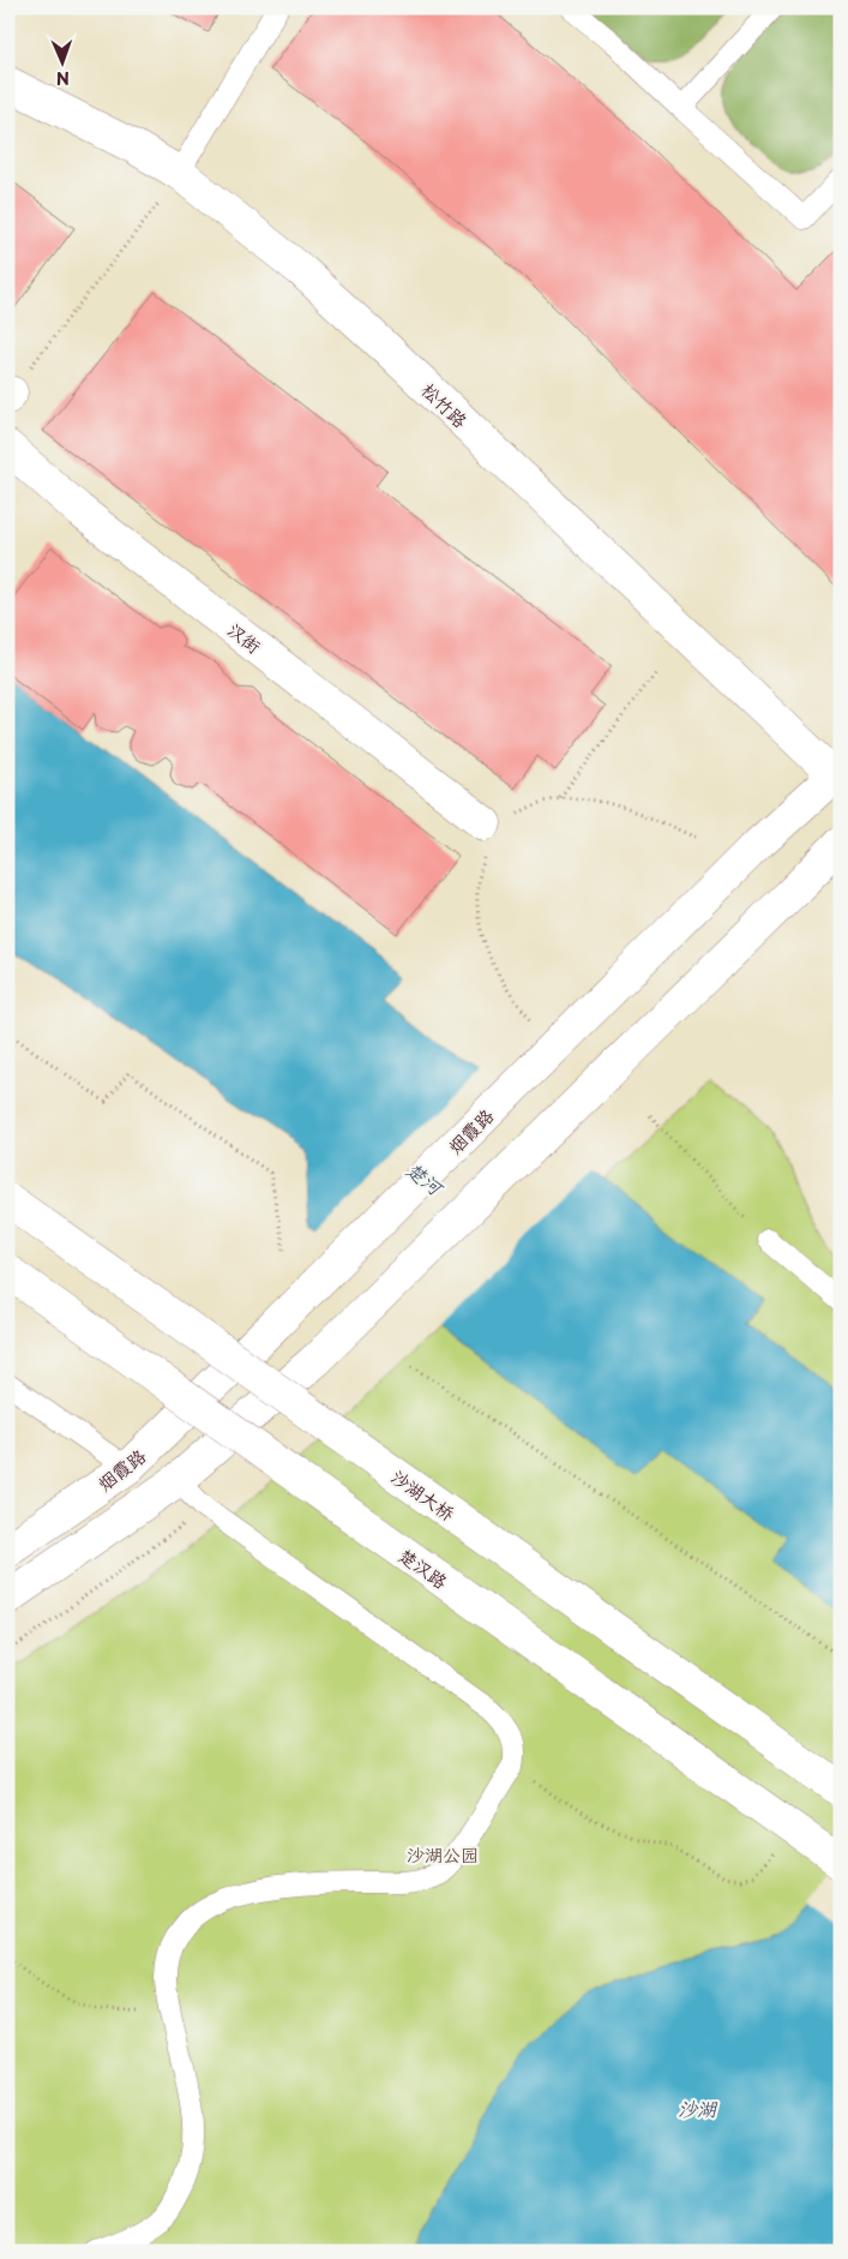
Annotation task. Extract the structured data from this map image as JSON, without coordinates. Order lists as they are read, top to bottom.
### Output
{
  "streets": {
    "main road": [
      "松竹路",
      "汉街",
      "烟霞路",
      "沙湖大桥",
      "楚汉路"
    ]
  },
  "crossings": [
    ["松竹路", "烟霞路"]
  ],
  "water": ["楚河", "沙湖"],
  "parks": ["沙湖公园"],
  "north": "bottom"
}
